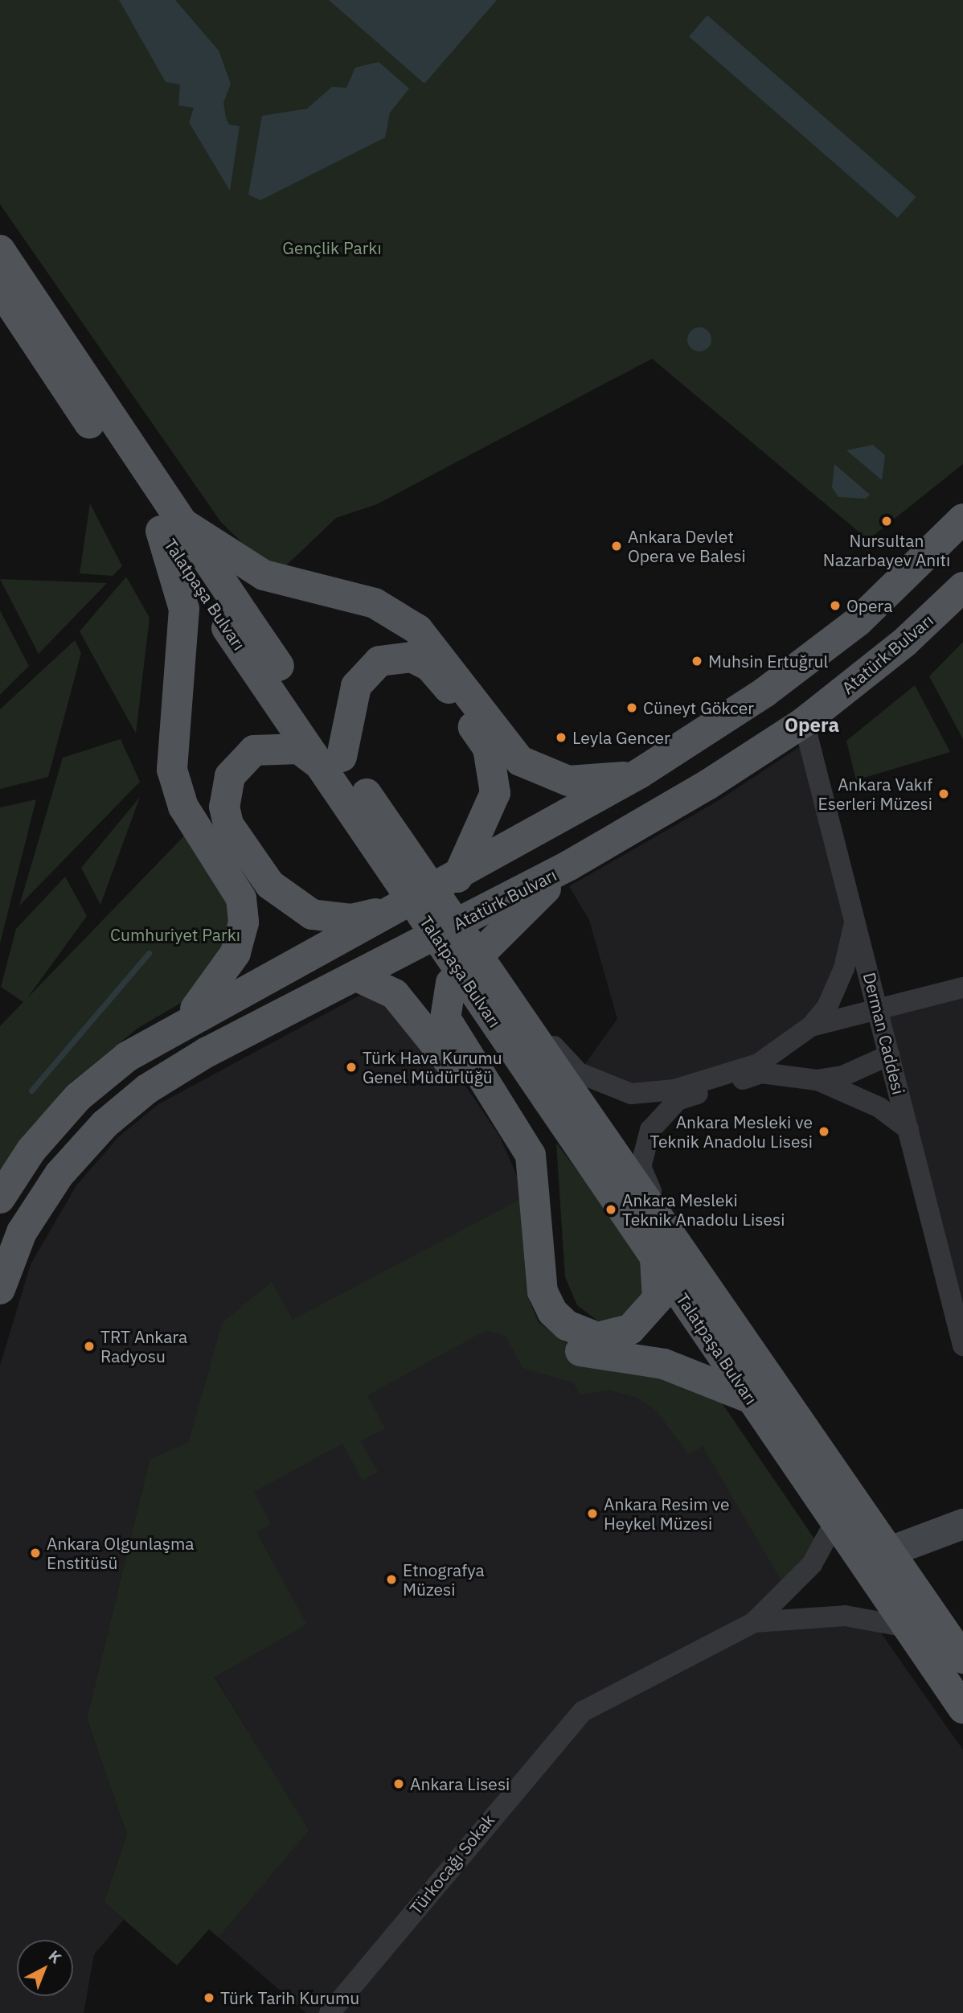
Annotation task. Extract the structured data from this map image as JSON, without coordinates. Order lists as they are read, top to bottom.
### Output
{
  "streets": {
    "main road": ["Talatpaşa Bulvarı", "Atatürk Bulvarı"],
    "street": ["Derman Caddesi", "Türkocağı Sokak"]
  },
  "crossings": [
    ["Talatpaşa Bulvarı", "Türkocağı Sokak"],
    ["Atatürk Bulvarı", "Derman Caddesi"]
  ],
  "districts": ["Opera"],
  "parks": ["Gençlik Parkı", "Cumhuriyet Parkı"],
  "places": [
    "Nursultan Nazarbayev Anıtı",
    "Ankara Devlet Opera ve Balesi",
    "Opera",
    "Muhsin Ertuğrul",
    "Cüneyt Gökcer",
    "Leyla Gencer",
    "Ankara Vakıf Eserleri Müzesi",
    "Türk Hava Kurumu Genel Müdürlüğü",
    "Ankara Mesleki ve Teknik Anadolu Lisesi",
    "Ankara Mesleki Teknik Anadolu Lisesi",
    "TRT Ankara Radyosu",
    "Ankara Resim ve Heykel Müzesi",
    "Ankara Olgunlaşma Enstitüsü",
    "Etnografya Müzesi",
    "Ankara Lisesi",
    "Türk Tarih Kurumu"
  ],
  "north": "top right"
}
